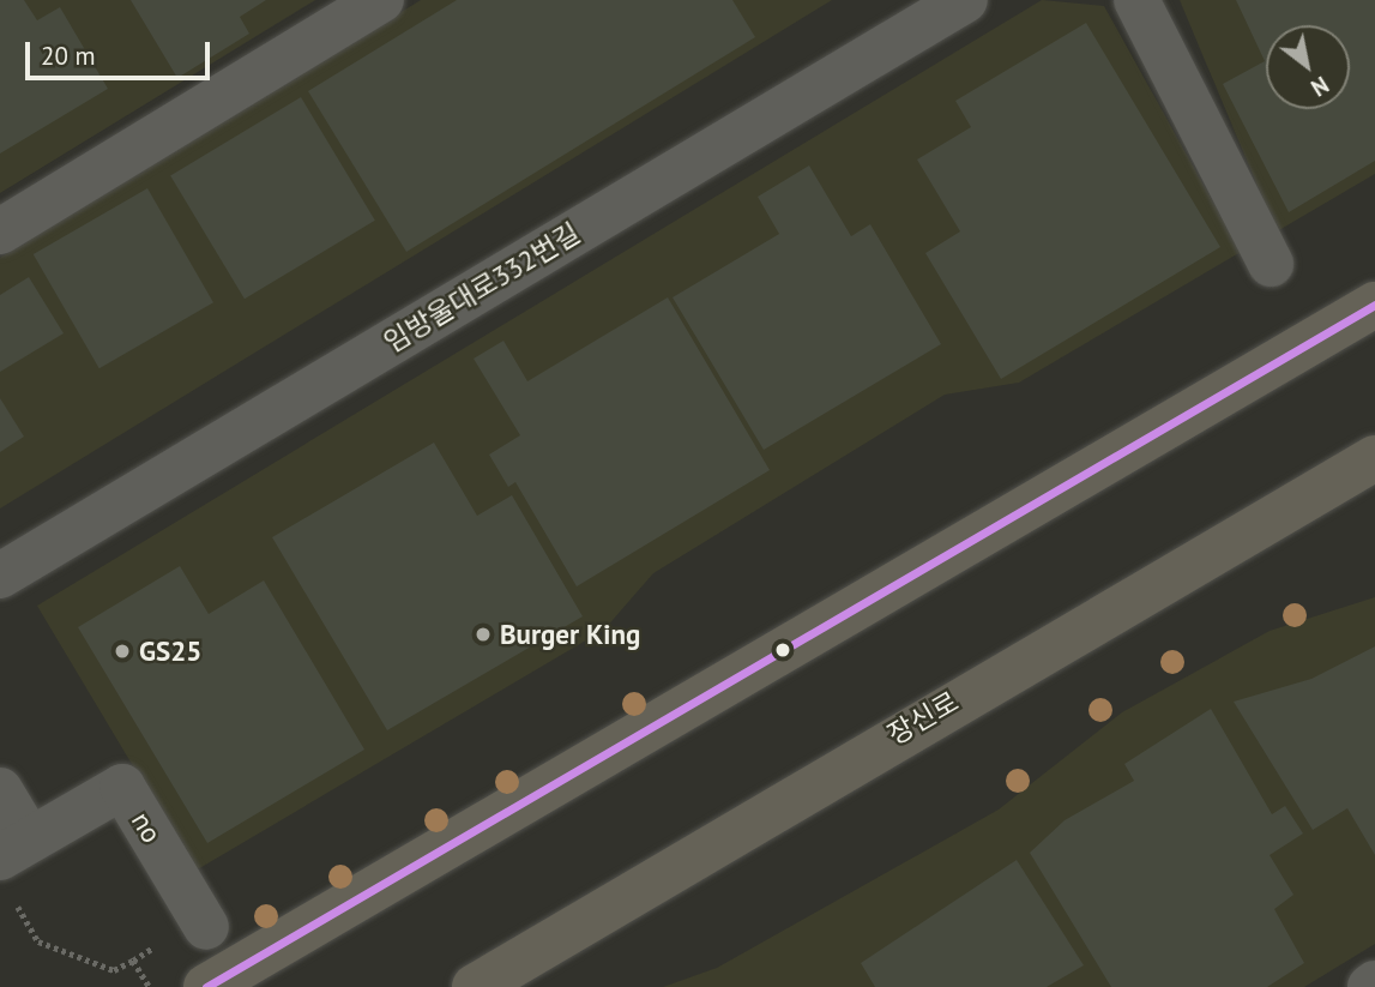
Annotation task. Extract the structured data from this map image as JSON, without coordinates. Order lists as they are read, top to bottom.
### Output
{
  "streets": {
    "main road": ["장신로"],
    "street": ["임방울대로332번길", "no"]
  },
  "places": ["Burger King", "GS25"],
  "scale_bar": "20 m",
  "north": "bottom right"
}
